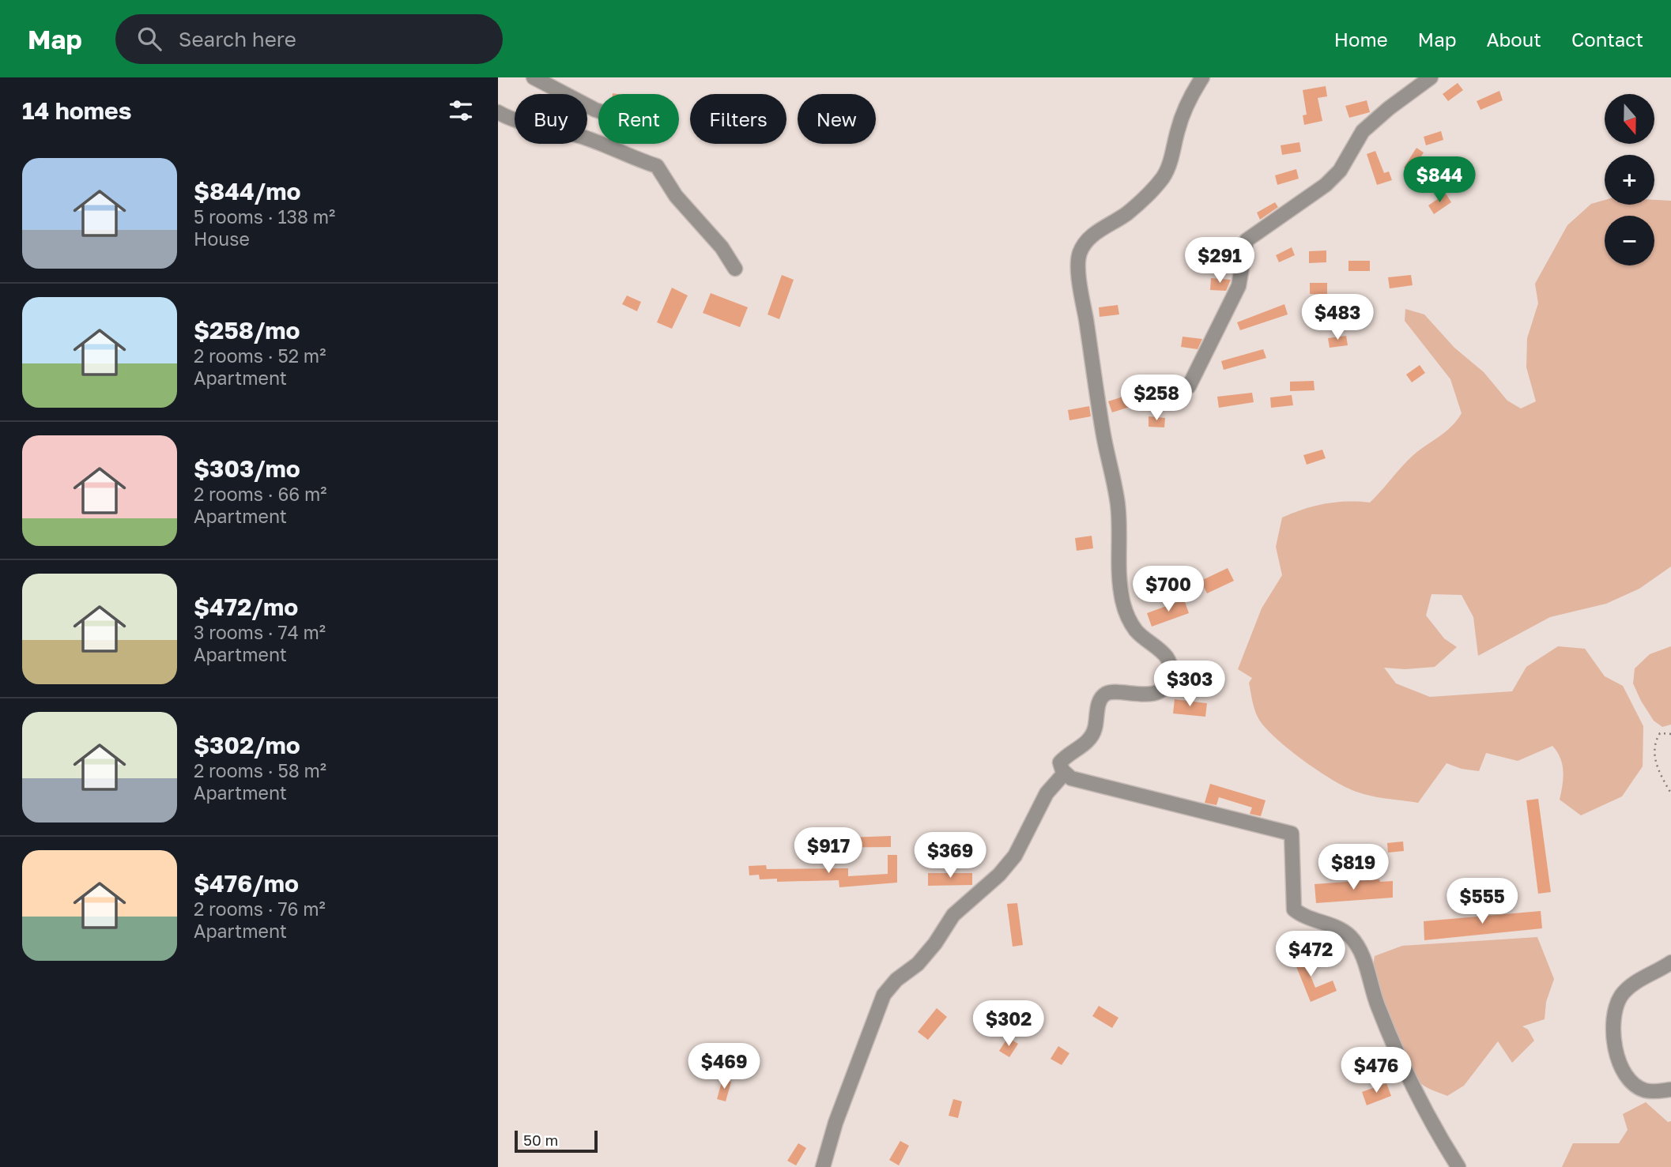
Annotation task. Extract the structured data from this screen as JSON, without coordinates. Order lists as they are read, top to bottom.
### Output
{
  "scale_bar": "50 m",
  "north": "bottom",
  "page": {
    "header": "Map",
    "search": "Search here",
    "nav": [
      "Home",
      "Map",
      "About",
      "Contact"
    ],
    "heading": "14 homes",
    "map_buttons": ["+", "−"],
    "chip": [
      "Buy",
      "Rent",
      "Filters",
      "New"
    ],
    "list": [
      {
        "name": "$844/mo",
        "note": "5 rooms · 138 m² · House"
      },
      {
        "name": "$258/mo",
        "note": "2 rooms · 52 m² · Apartment"
      },
      {
        "name": "$303/mo",
        "note": "2 rooms · 66 m² · Apartment"
      },
      {
        "name": "$472/mo",
        "note": "3 rooms · 74 m² · Apartment"
      },
      {
        "name": "$302/mo",
        "note": "2 rooms · 58 m² · Apartment"
      },
      {
        "name": "$476/mo",
        "note": "2 rooms · 76 m² · Apartment"
      }
    ],
    "price": [
      "$844",
      "$291",
      "$483",
      "$258",
      "$700",
      "$303",
      "$917",
      "$369",
      "$819",
      "$555",
      "$472",
      "$302",
      "$469",
      "$476"
    ],
    "scale": "50 m"
  }
}
